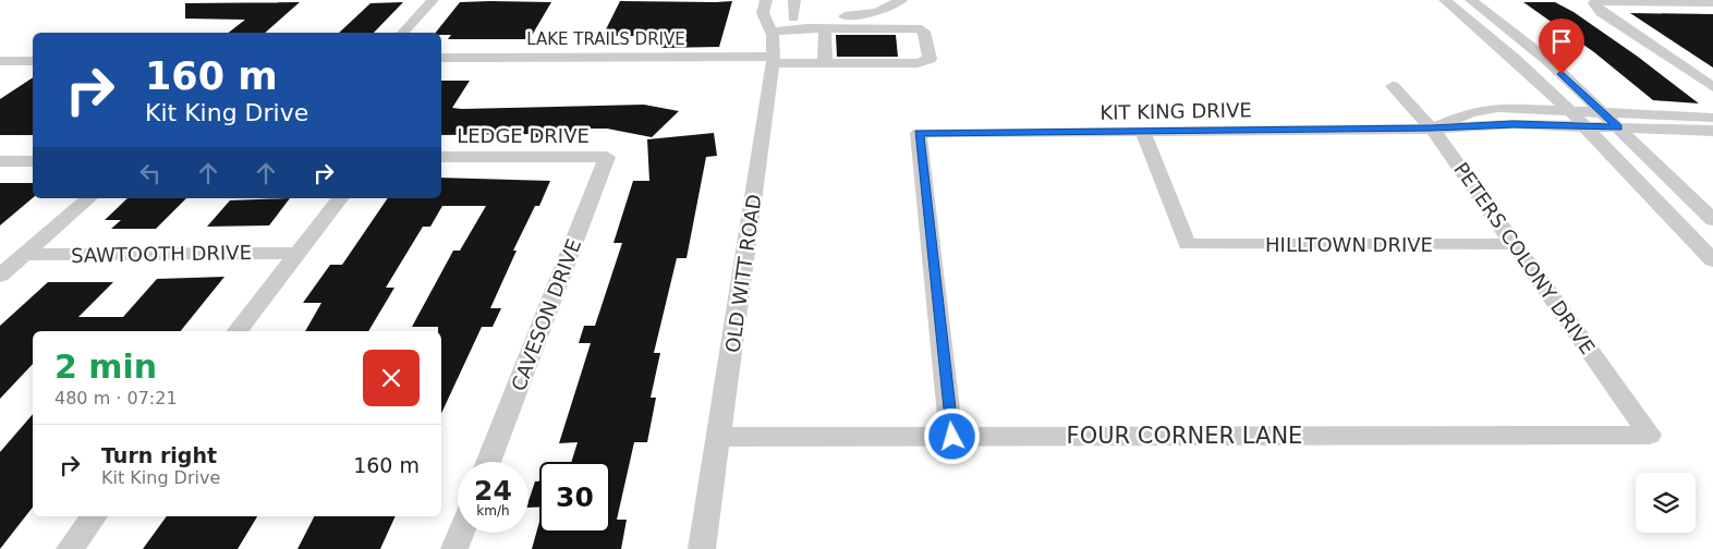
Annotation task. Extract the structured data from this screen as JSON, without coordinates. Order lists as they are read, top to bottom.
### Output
{
  "streets": {
    "street": [
      "LAKE TRAILS DRIVE",
      "KIT KING DRIVE",
      "LEDGE DRIVE",
      "HILLTOWN DRIVE",
      "SAWTOOTH DRIVE",
      "PETERS COLONY DRIVE",
      "OLD WITT ROAD",
      "CAVESON DRIVE",
      "FOUR CORNER LANE"
    ]
  },
  "crossings": [
    ["LAKE TRAILS DRIVE", "OLD WITT ROAD"],
    ["KIT KING DRIVE", "HILLTOWN DRIVE"],
    ["KIT KING DRIVE", "PETERS COLONY DRIVE"],
    ["KIT KING DRIVE", "FOUR CORNER LANE"],
    ["LEDGE DRIVE", "CAVESON DRIVE"],
    ["HILLTOWN DRIVE", "PETERS COLONY DRIVE"],
    ["PETERS COLONY DRIVE", "FOUR CORNER LANE"],
    ["OLD WITT ROAD", "FOUR CORNER LANE"]
  ],
  "page": {
    "turn": ["160 m", "Kit King Drive"],
    "heading": ["2 min", "480 m · 07:21"],
    "list": [
      {
        "name": "Turn right",
        "note": "Kit King Drive",
        "value": "160 m"
      }
    ],
    "speed": "24 km/h",
    "limit": "30"
  }
}
